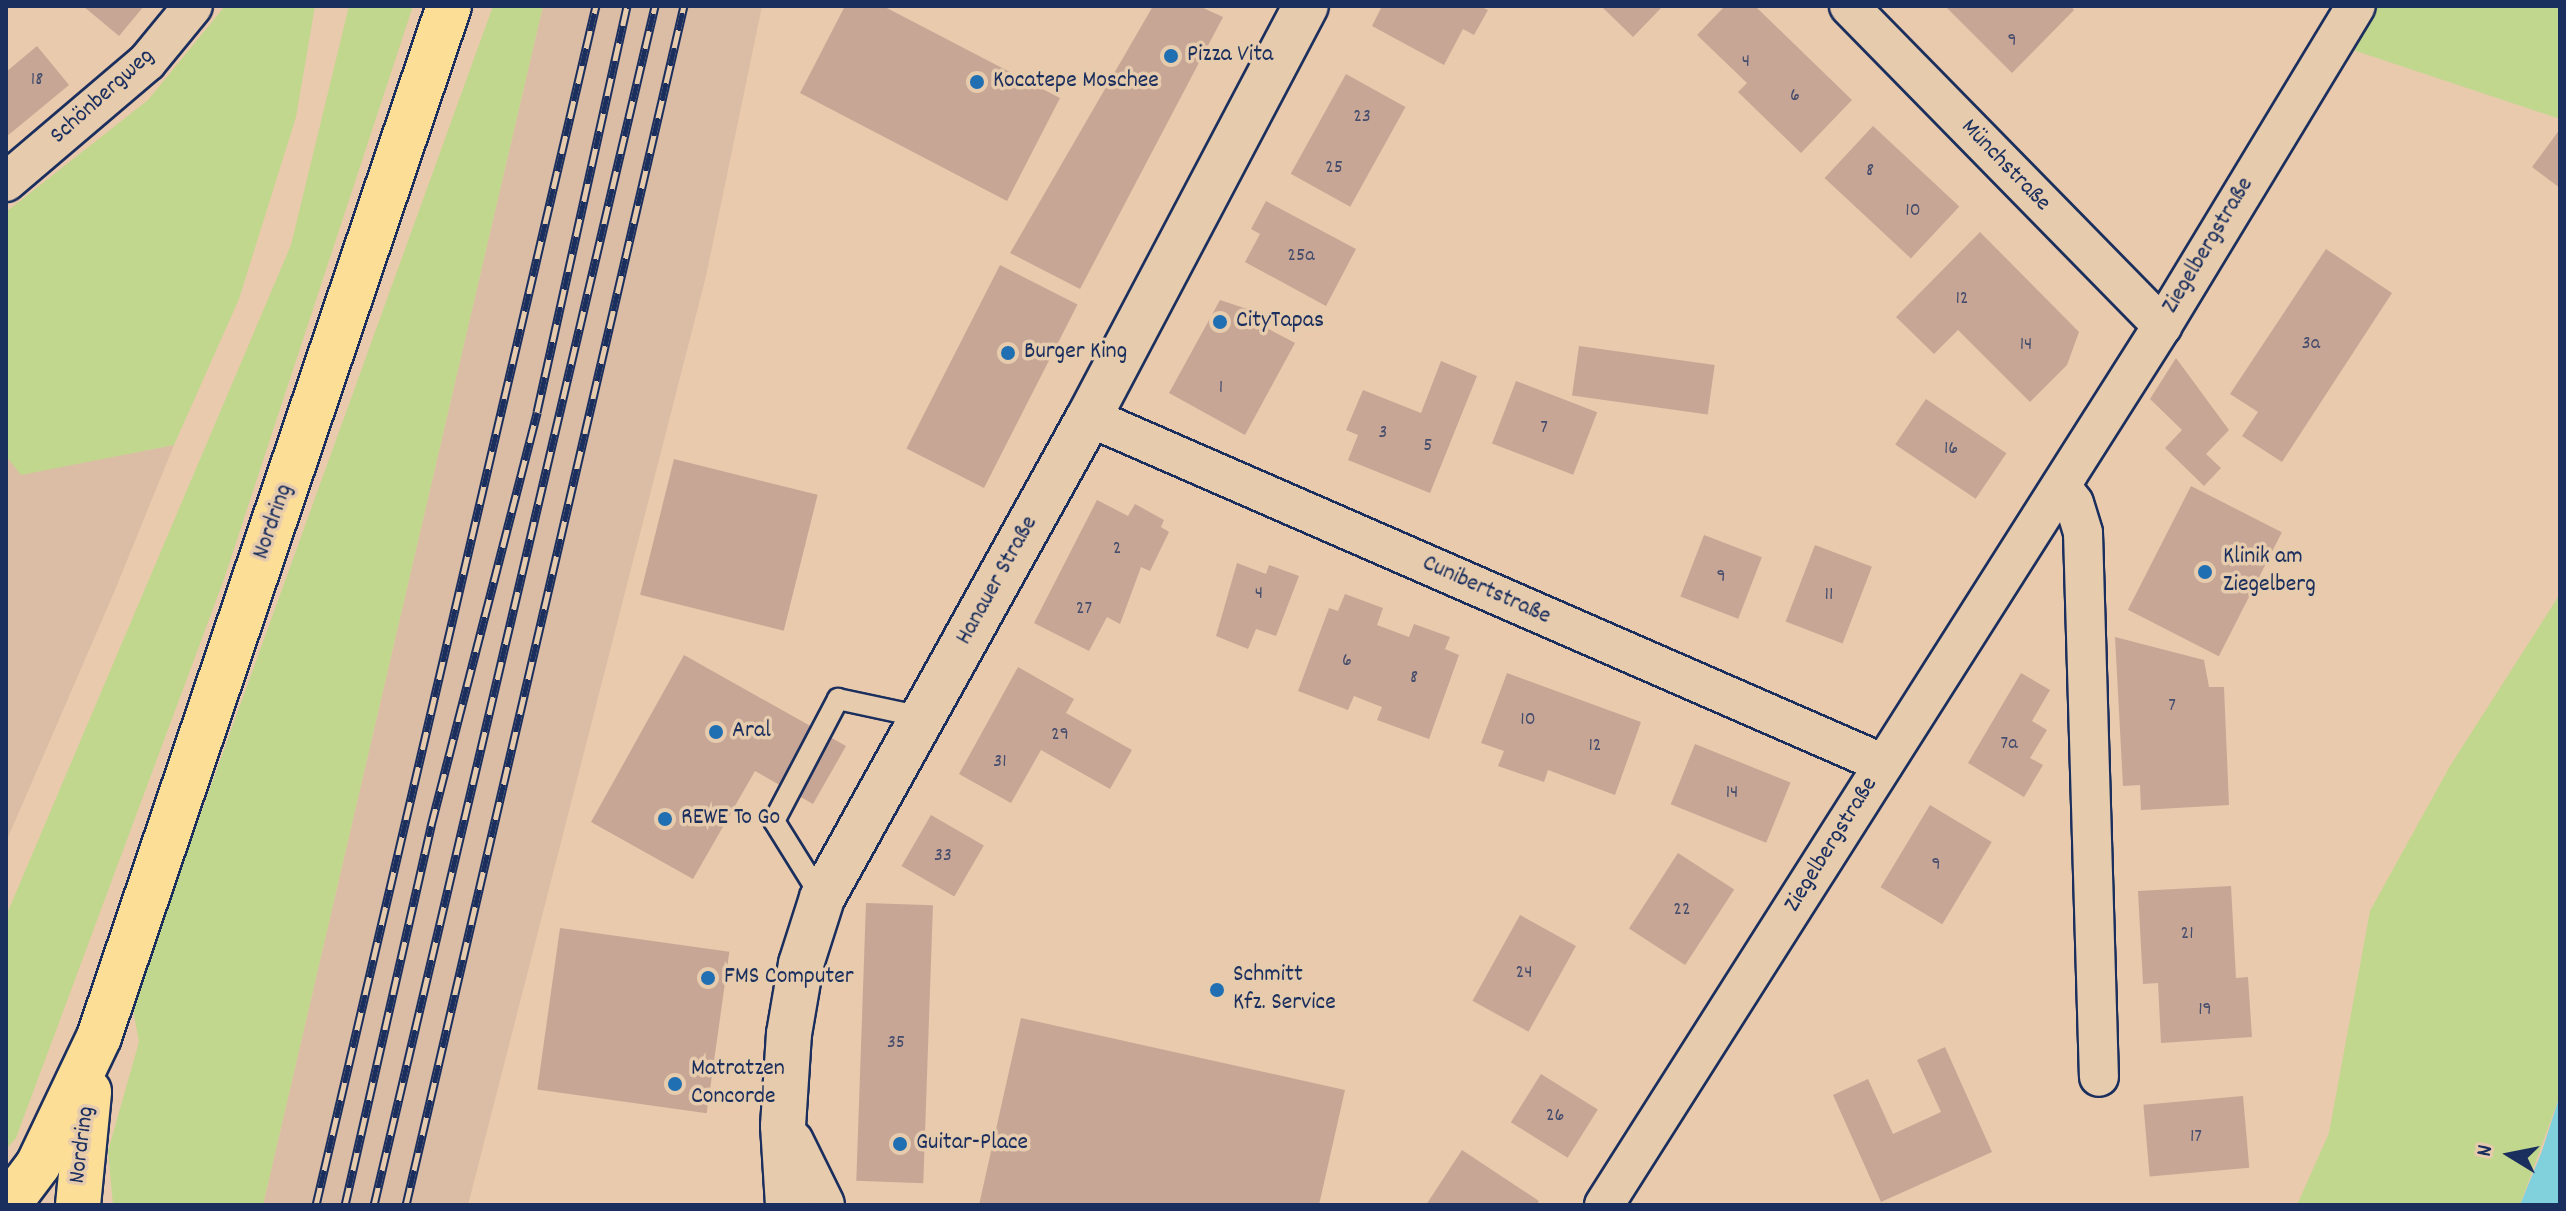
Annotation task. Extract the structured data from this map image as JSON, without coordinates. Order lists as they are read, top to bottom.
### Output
{
  "streets": {
    "main road": ["Nordring", "Hanauer Straße"],
    "street": [
      "Schönbergweg",
      "Münchstraße",
      "Ziegelbergstraße",
      "Cunibertstraße"
    ]
  },
  "crossings": [
    ["Münchstraße", "Ziegelbergstraße"],
    ["Ziegelbergstraße", "Cunibertstraße"],
    ["Hanauer Straße", "Cunibertstraße"]
  ],
  "places": [
    "Pizza Vita",
    "Kocatepe Moschee",
    "CityTapas",
    "Burger King",
    "Klinik am Ziegelberg",
    "Aral",
    "REWE To Go",
    "FMS Computer",
    "Schmitt Kfz. Service",
    "Matratzen Concorde",
    "Guitar-Place"
  ],
  "house_numbers": [
    "9",
    "4",
    "18",
    "6",
    "23",
    "25",
    "8",
    "10",
    "25a",
    "12",
    "3a",
    "14",
    "1",
    "7",
    "3",
    "5",
    "16",
    "2",
    "9",
    "4",
    "11",
    "27",
    "6",
    "8",
    "7",
    "10",
    "29",
    "7a",
    "12",
    "31",
    "14",
    "33",
    "9",
    "22",
    "21",
    "24",
    "19",
    "35",
    "26",
    "17"
  ],
  "north": "left"
}
